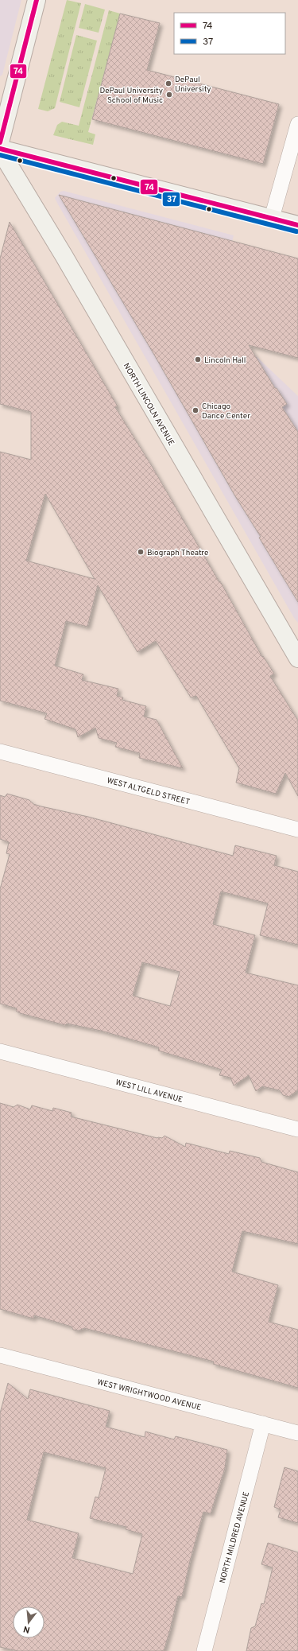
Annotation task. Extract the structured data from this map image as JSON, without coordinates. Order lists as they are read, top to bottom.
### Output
{
  "streets": {
    "main road": ["NORTH LINCOLN AVENUE"],
    "street": [
      "WEST ALTGELD STREET",
      "WEST LILL AVENUE",
      "WEST WRIGHTWOOD AVENUE",
      "NORTH MILDRED AVENUE"
    ]
  },
  "crossings": [
    ["WEST WRIGHTWOOD AVENUE", "NORTH MILDRED AVENUE"]
  ],
  "places": [
    "DePaul University",
    "DePaul University School of Music",
    "Lincoln Hall",
    "Chicago Dance Center",
    "Biograph Theatre"
  ],
  "lines": ["transit line 74", "transit line 37"],
  "legend": ["74", "37"],
  "north": "bottom"
}
